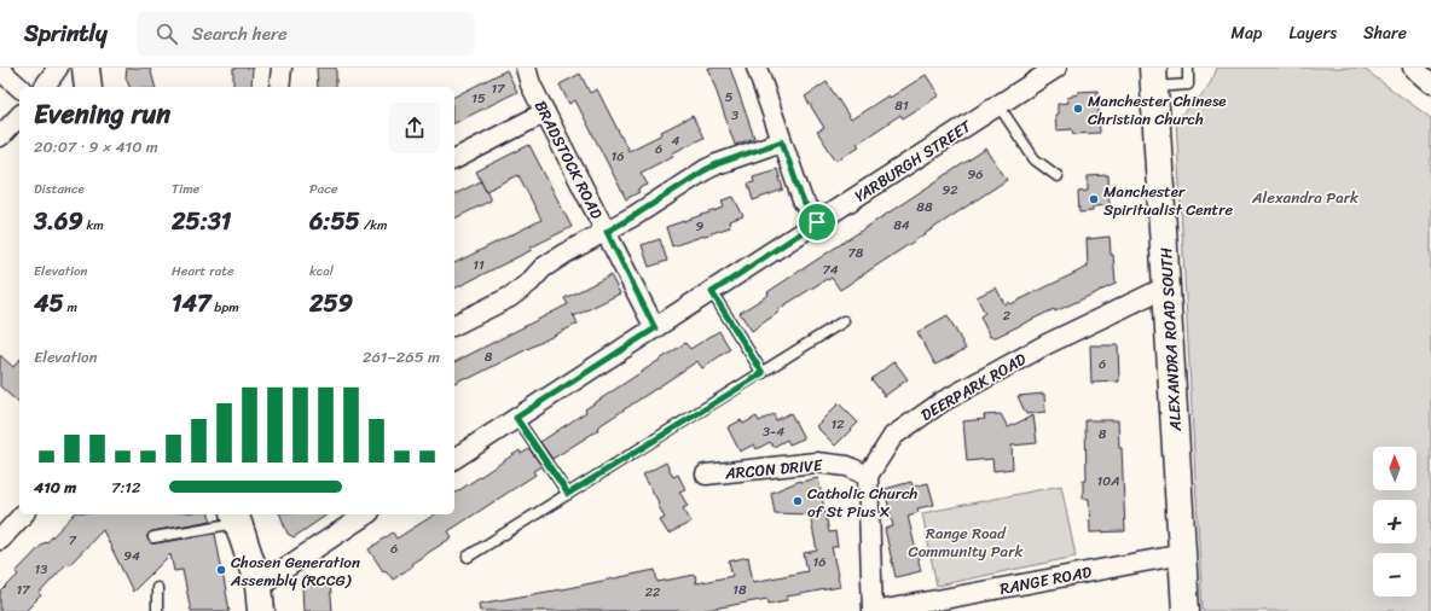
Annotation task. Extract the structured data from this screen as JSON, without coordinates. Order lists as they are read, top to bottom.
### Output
{
  "streets": {
    "street": [
      "BRADSTOCK ROAD",
      "YARBURGH STREET",
      "ALEXANDRA ROAD SOUTH",
      "DEERPARK ROAD",
      "ARCON DRIVE",
      "RANGE ROAD"
    ]
  },
  "crossings": [
    ["BRADSTOCK ROAD", "YARBURGH STREET"],
    ["ALEXANDRA ROAD SOUTH", "DEERPARK ROAD"],
    ["ALEXANDRA ROAD SOUTH", "RANGE ROAD"],
    ["DEERPARK ROAD", "ARCON DRIVE"]
  ],
  "parks": ["Alexandra Park", "Range Road Community Park"],
  "places": [
    "Manchester Chinese Christian Church",
    "Manchester Spiritualist Centre",
    "Catholic Church of St Pius X",
    "Chosen Generation Assembly (RCCG)"
  ],
  "house_numbers": [
    "17",
    "5",
    "15",
    "81",
    "3",
    "4",
    "6",
    "16",
    "96",
    "92",
    "88",
    "84",
    "9",
    "78",
    "11",
    "74",
    "2",
    "8",
    "6",
    "12",
    "3-4",
    "8",
    "10A",
    "7",
    "6",
    "94",
    "16",
    "13",
    "17",
    "18",
    "22"
  ],
  "north": "top",
  "page": {
    "header": "Sprintly",
    "search": "Search here",
    "nav": ["Map", "Layers", "Share"],
    "heading": ["Evening run", "20:07 · 9 × 410 m"],
    "stats": [
      ["Distance", "3.69 km"],
      ["Time", "25:31"],
      ["Pace", "6:55 /km"],
      ["Elevation", "45 m"],
      ["Heart rate", "147 bpm"],
      ["kcal", "259"]
    ],
    "chart": ["Elevation", "261–265 m"],
    "map_buttons": ["+", "−"],
    "list": [
      {
        "name": "410 m",
        "note": "7:12"
      }
    ]
  }
}
